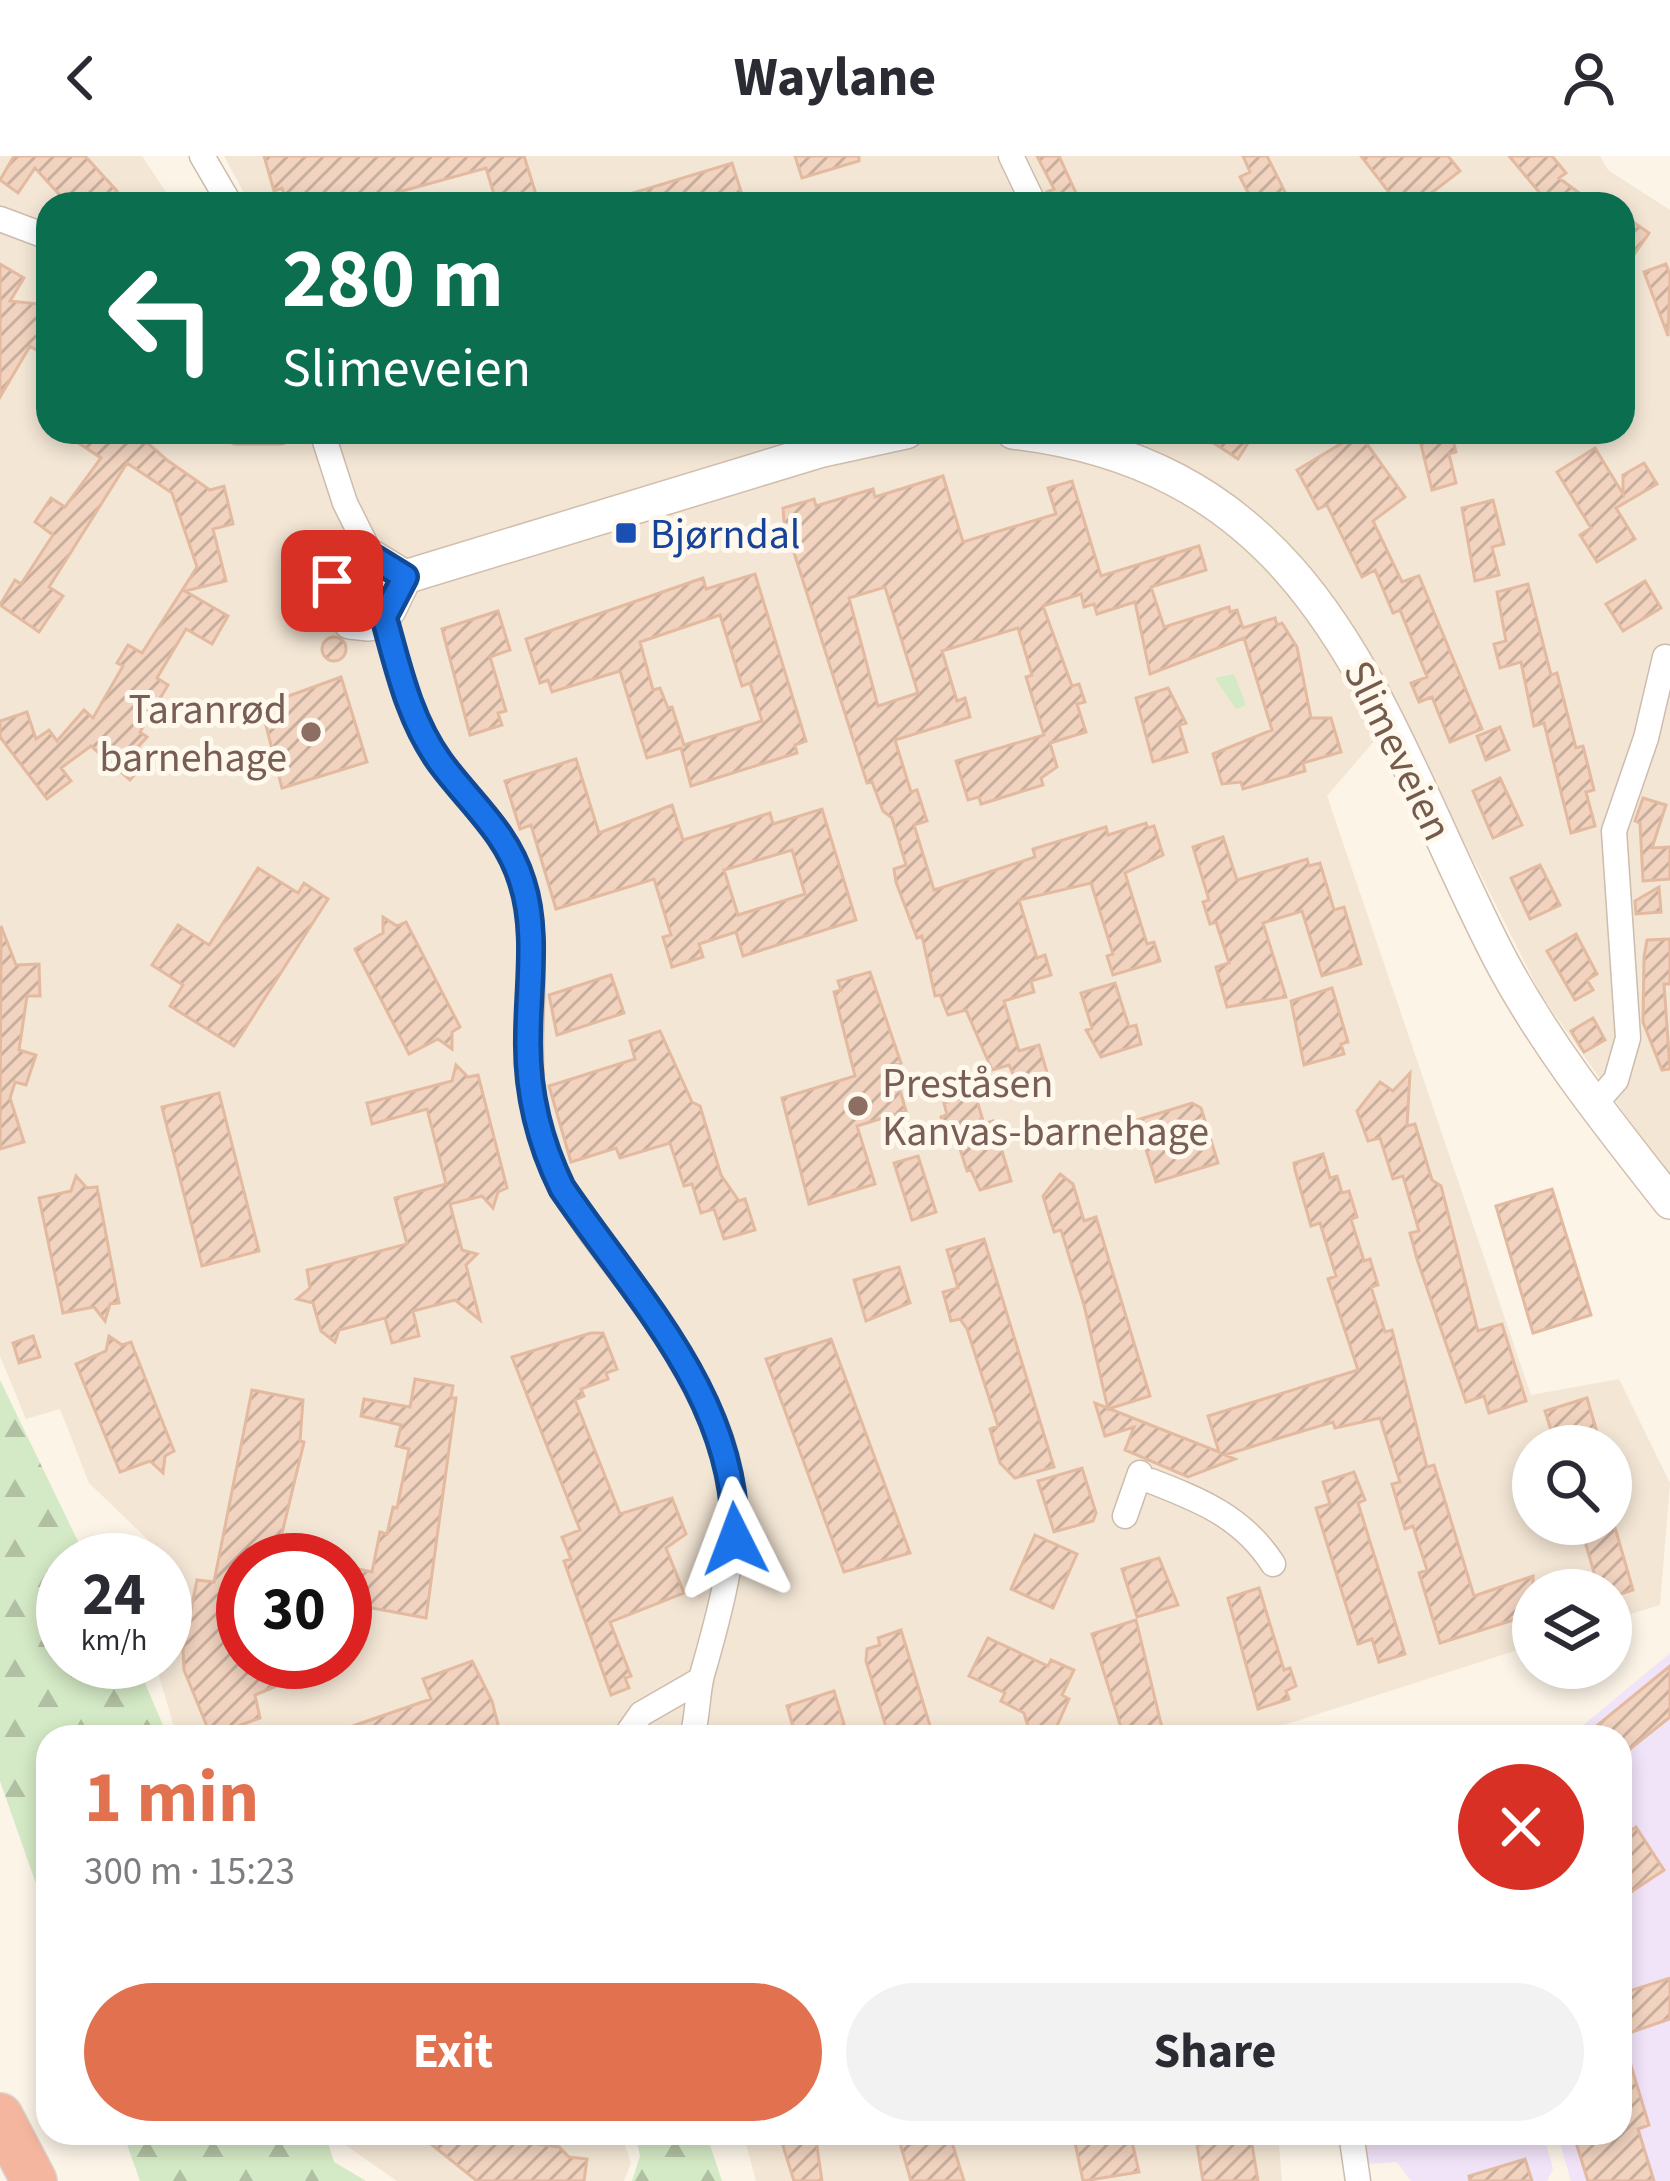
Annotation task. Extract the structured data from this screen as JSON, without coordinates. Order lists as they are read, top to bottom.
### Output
{
  "streets": {
    "street": ["Slimeveien"]
  },
  "places": {
    "transit": ["Bjørndal"],
    "other": ["Taranrød barnehage", "Preståsen Kanvas-barnehage"]
  },
  "page": {
    "header": "Waylane",
    "turn": ["280 m", "Slimeveien"],
    "speed": "24 km/h",
    "limit": "30",
    "heading": ["1 min", "300 m · 15:23"],
    "buttons": ["Exit", "Share"]
  }
}
